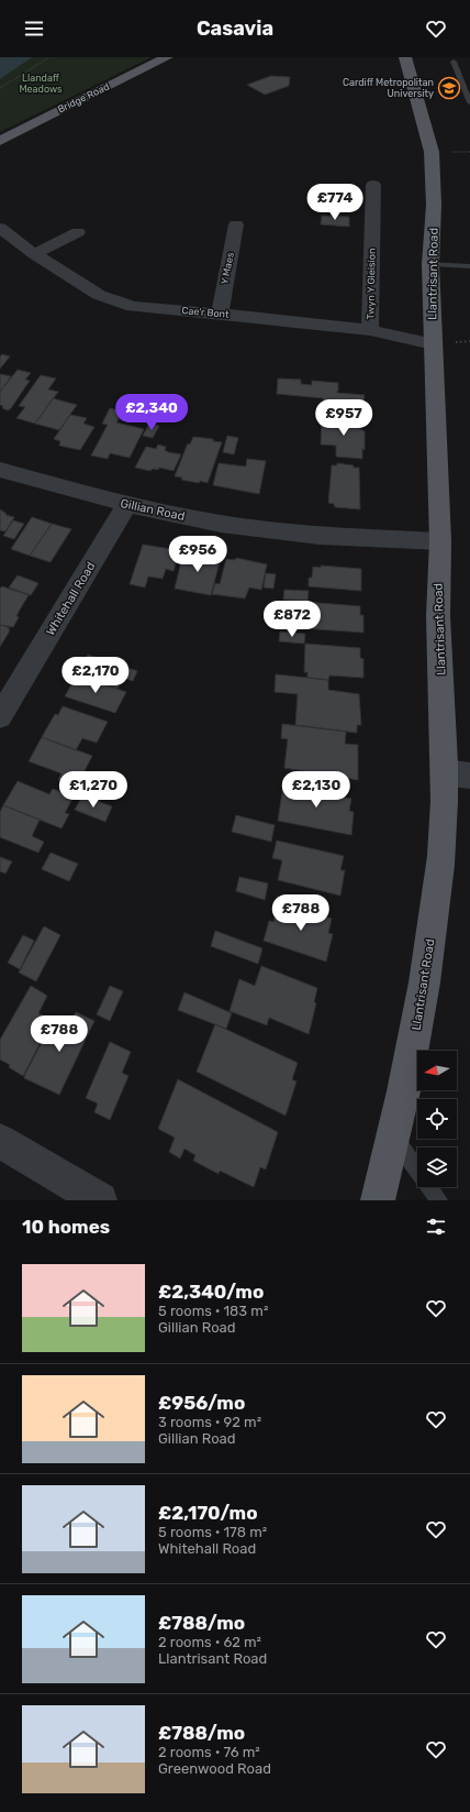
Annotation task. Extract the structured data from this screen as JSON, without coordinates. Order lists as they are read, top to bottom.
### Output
{
  "streets": {
    "main road": ["Bridge Road", "Llantrisant Road"],
    "street": [
      "Y Maes",
      "Twyn Y Gleision",
      "Cae'r Bont",
      "Gillian Road",
      "Whitehall Road"
    ]
  },
  "crossings": [
    ["Y Maes", "Cae'r Bont"],
    ["Llantrisant Road", "Cae'r Bont"],
    ["Llantrisant Road", "Gillian Road"],
    ["Twyn Y Gleision", "Cae'r Bont"],
    ["Gillian Road", "Whitehall Road"]
  ],
  "parks": ["Llandaff Meadows"],
  "places": {
    "school or university": ["Cardiff Metropolitan University"]
  },
  "north": "left",
  "page": {
    "header": "Casavia",
    "price": [
      "£774",
      "£2,340",
      "£957",
      "£956",
      "£872",
      "£2,170",
      "£1,270",
      "£2,130",
      "£788",
      "£788"
    ],
    "heading": "10 homes",
    "list": [
      {
        "name": "£2,340/mo",
        "note": "5 rooms · 183 m² · Gillian Road"
      },
      {
        "name": "£956/mo",
        "note": "3 rooms · 92 m² · Gillian Road"
      },
      {
        "name": "£2,170/mo",
        "note": "5 rooms · 178 m² · Whitehall Road"
      },
      {
        "name": "£788/mo",
        "note": "2 rooms · 62 m² · Llantrisant Road"
      },
      {
        "name": "£788/mo",
        "note": "2 rooms · 76 m² · Greenwood Road"
      }
    ]
  }
}
